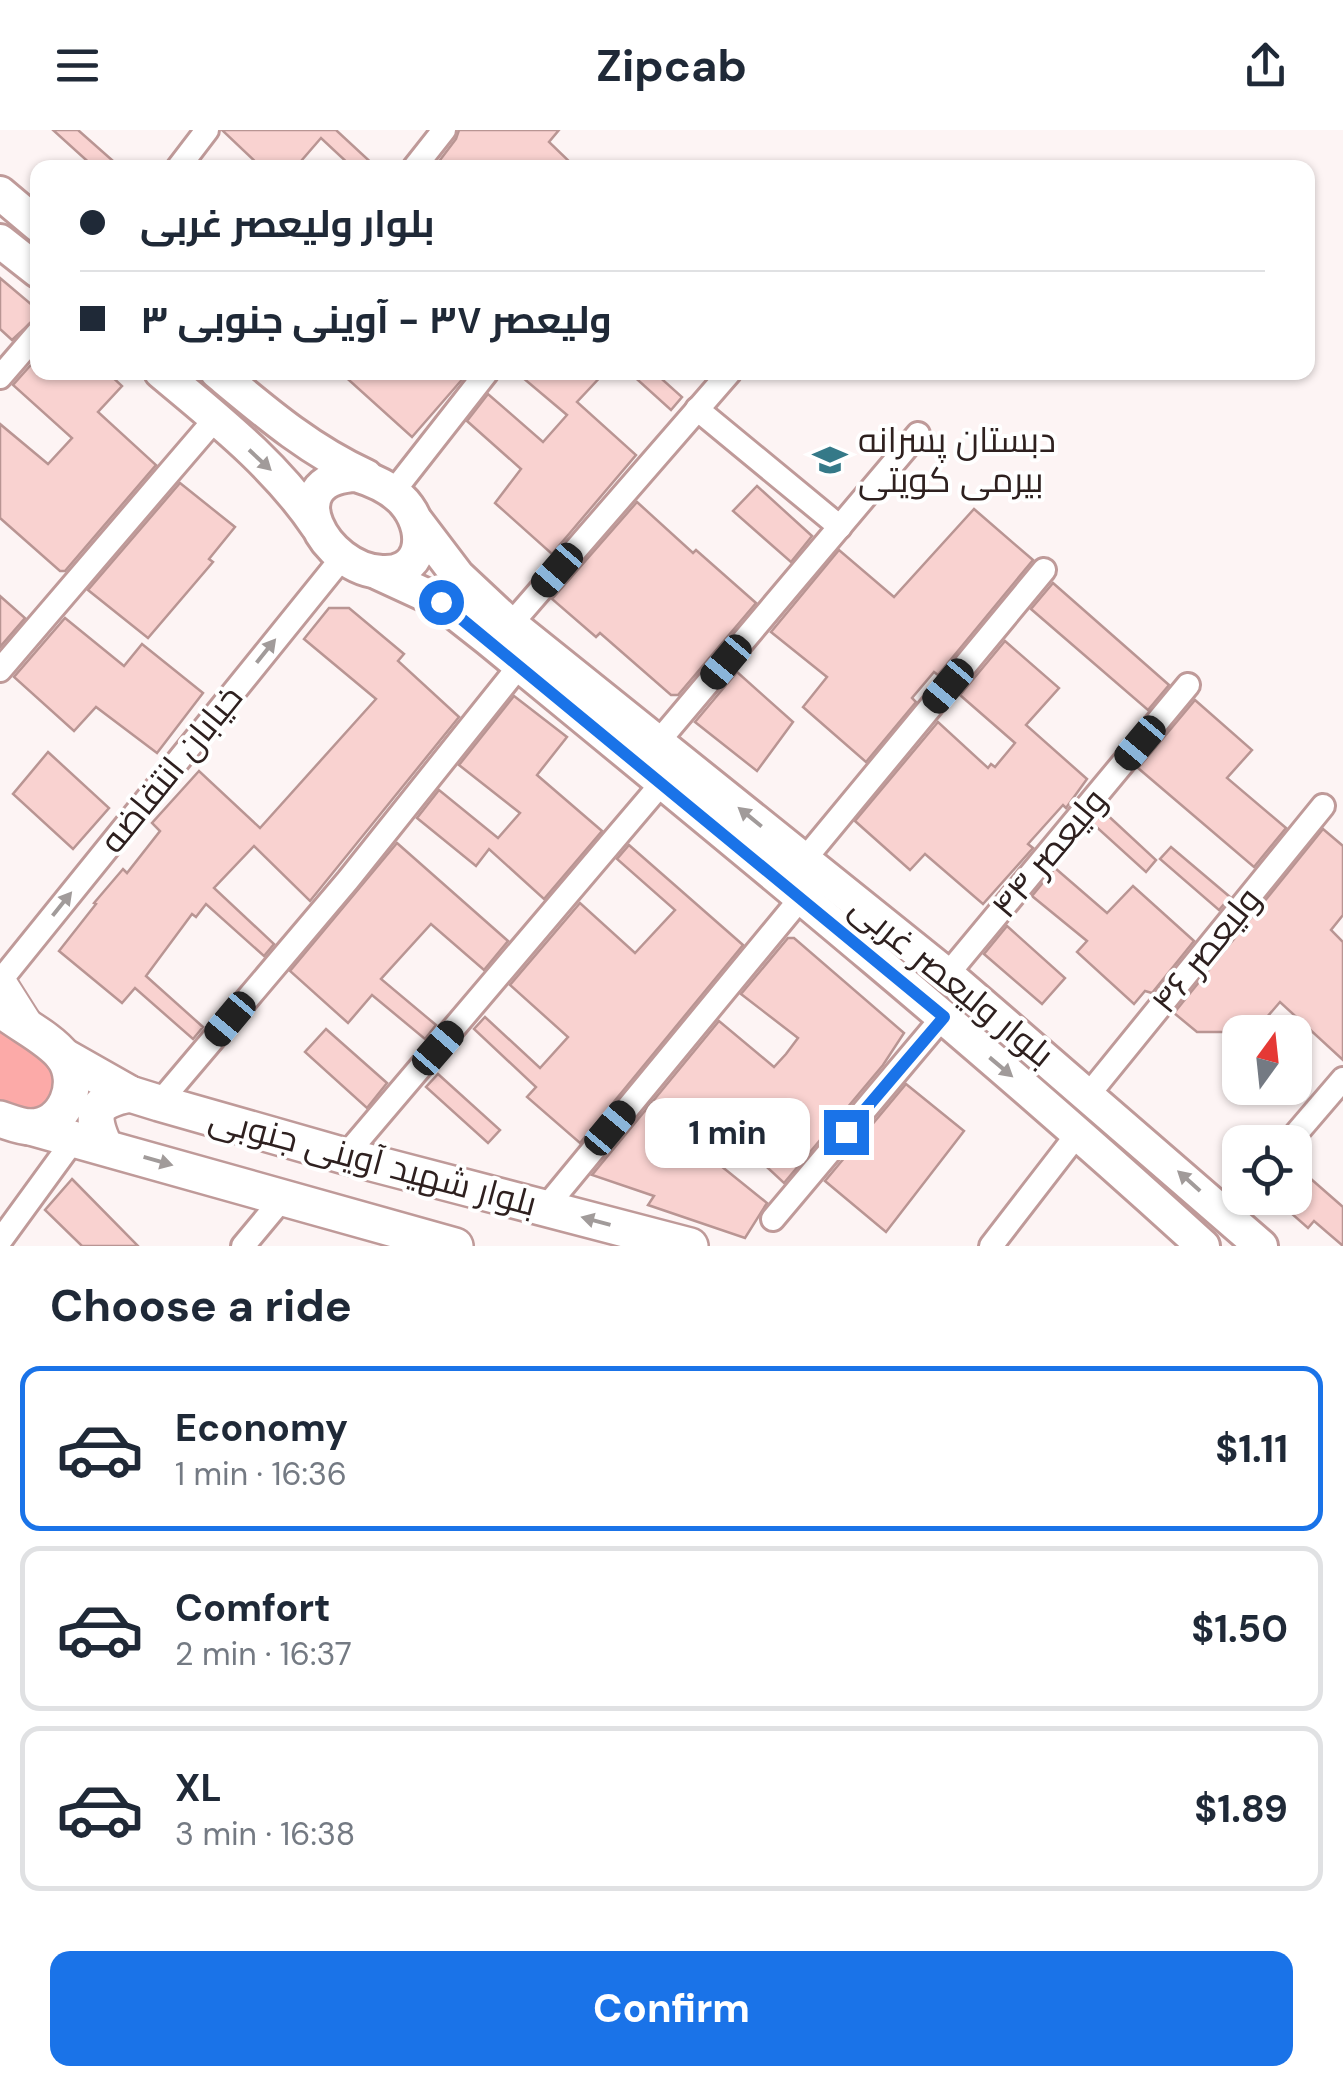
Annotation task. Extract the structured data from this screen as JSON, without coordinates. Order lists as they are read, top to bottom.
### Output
{
  "streets": {
    "main road": ["بلوار ولیعصر غربی", "بلوار شهید آوینی جنوبی"],
    "street": ["خیابان انتفاضه", "ولیعصر ۴۴", "ولیعصر ۴۶"]
  },
  "crossings": [
    ["خیابان انتفاضه", "بلوار ولیعصر غربی"],
    ["ولیعصر ۴۴", "بلوار ولیعصر غربی"],
    ["ولیعصر ۴۶", "بلوار ولیعصر غربی"]
  ],
  "places": {
    "school or university": ["دبستان پسرانه بیرمی کویتی"]
  },
  "north": "top",
  "page": {
    "header": "Zipcab",
    "banner": ["بلوار ولیعصر غربی", "ولیعصر ۳۷ - آوینی جنوبی ۳"],
    "bubble": "1 min",
    "heading": "Choose a ride",
    "list": [
      {
        "name": "Economy",
        "note": "1 min · 16:36",
        "value": "$1.11"
      },
      {
        "name": "Comfort",
        "note": "2 min · 16:37",
        "value": "$1.50"
      },
      {
        "name": "XL",
        "note": "3 min · 16:38",
        "value": "$1.89"
      }
    ],
    "buttons": "Confirm"
  }
}
